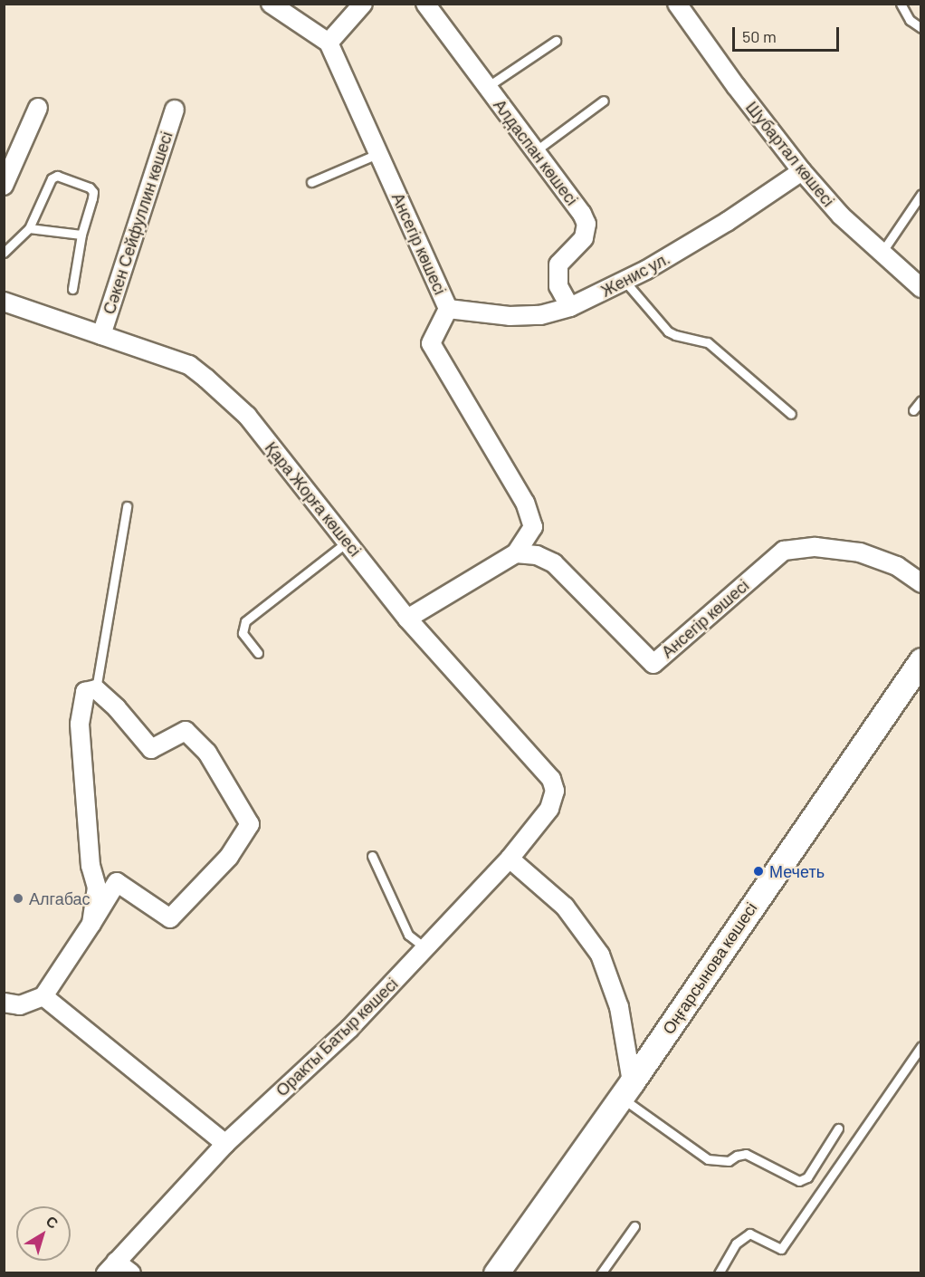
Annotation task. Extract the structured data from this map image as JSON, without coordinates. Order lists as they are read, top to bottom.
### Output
{
  "streets": {
    "main road": ["Оңғарсынова көшесі"],
    "street": [
      "Алдаспан көшесі",
      "Шубартал көшесі",
      "Сәкен Сейфуллин көшесі",
      "Ансегір көшесі",
      "Женис ул.",
      "Қара Жорға көшесі",
      "Оракты Батыр көшесі"
    ]
  },
  "crossings": [
    ["Алдаспан көшесі", "Женис ул."],
    ["Шубартал көшесі", "Женис ул."],
    ["Сәкен Сейфуллин көшесі", "Қара Жорға көшесі"],
    ["Ансегір көшесі", "Женис ул."],
    ["Ансегір көшесі", "Қара Жорға көшесі"],
    ["Қара Жорға көшесі", "Оракты Батыр көшесі"]
  ],
  "places": ["Мечеть", "Алгабас"],
  "scale_bar": "50 m",
  "north": "top right"
}
